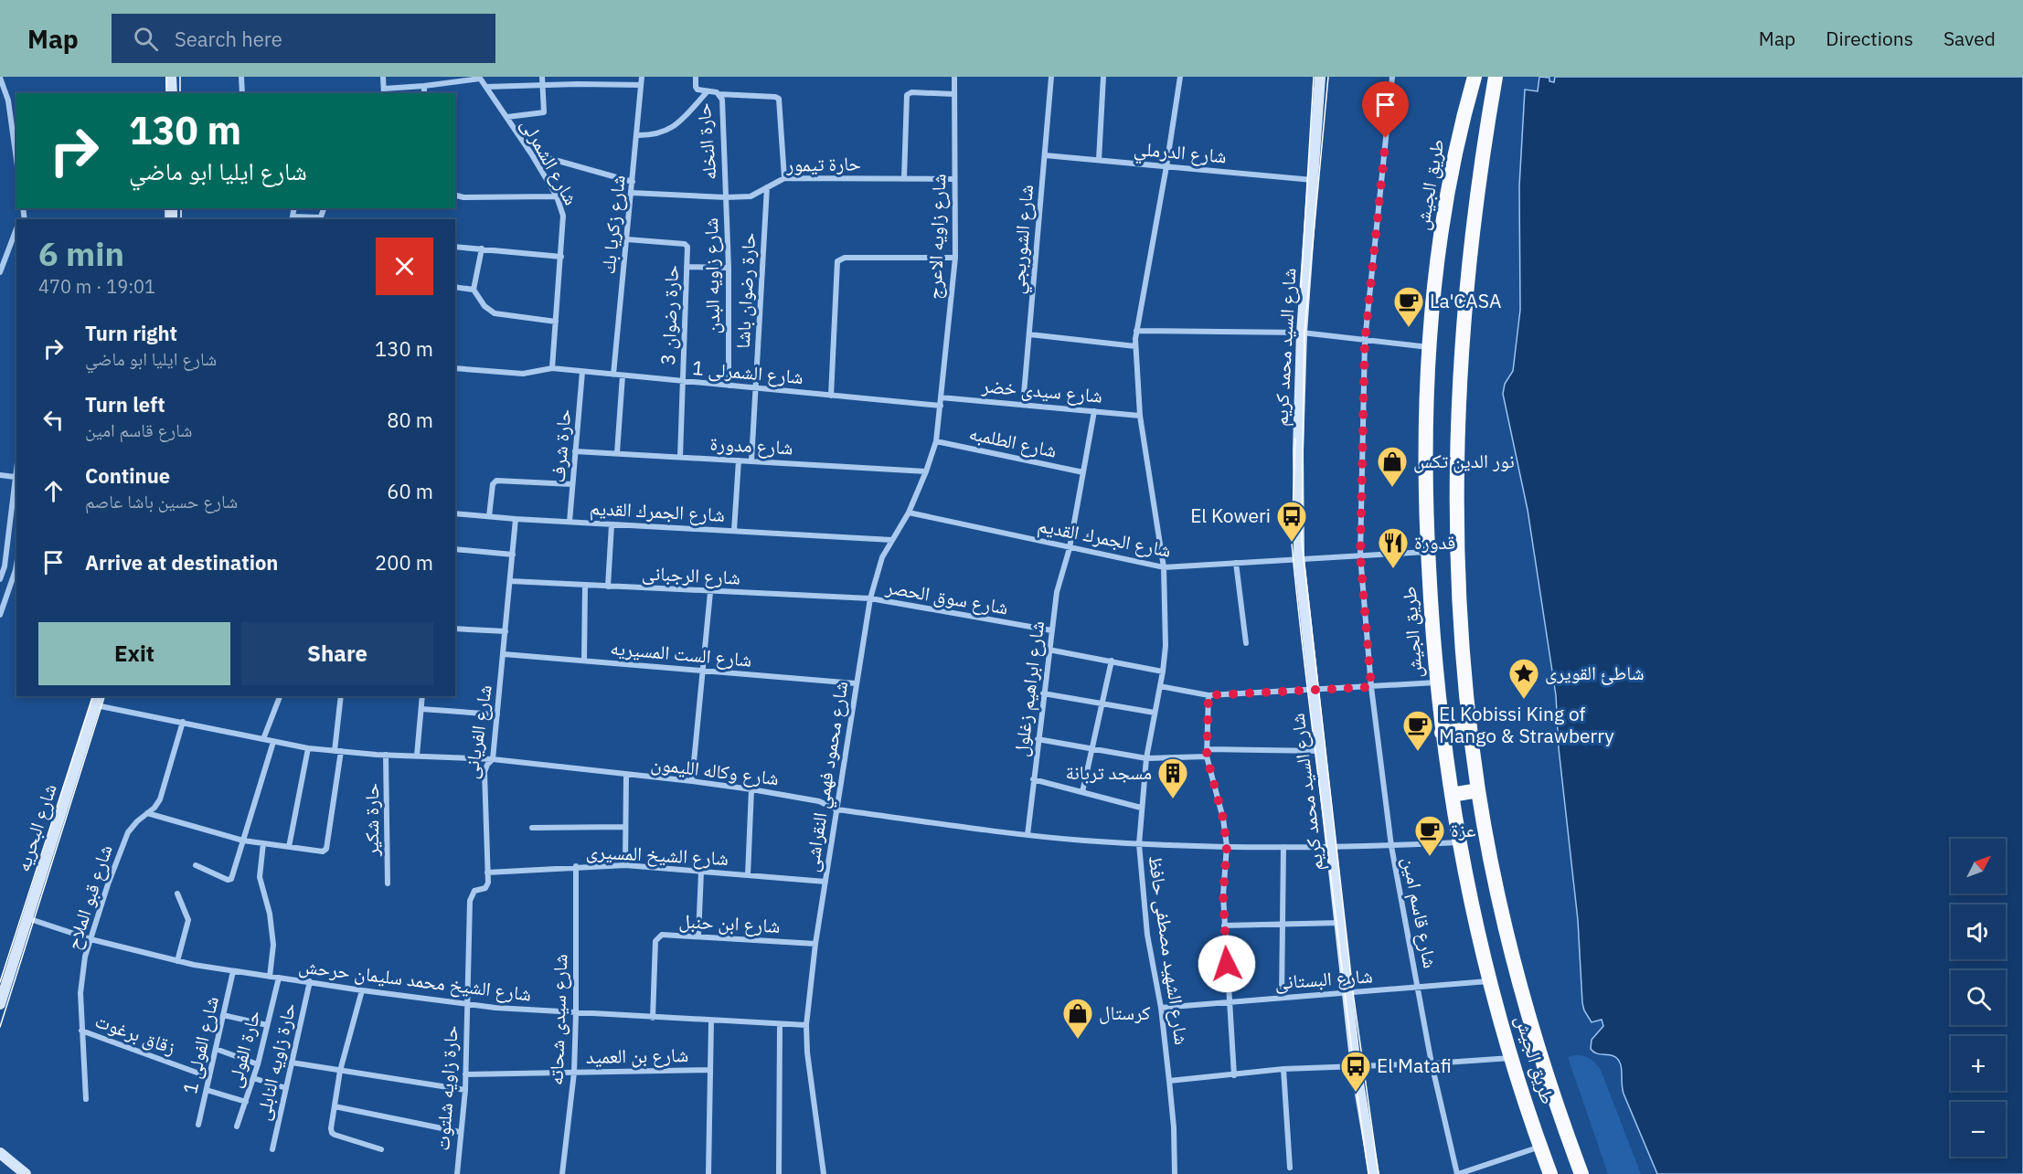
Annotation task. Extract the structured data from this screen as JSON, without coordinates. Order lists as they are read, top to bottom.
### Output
{
  "streets": {
    "highway": ["طريق الجيش"],
    "main road": ["شارع السيد محمد كريم", "شارع البحريه"],
    "street": [
      "حارة النخله",
      "شارع الدرملي",
      "شارع الشمرلى",
      "حارة تيمور",
      "شارع زكريا بك",
      "شارع زاويه الاعرج",
      "شارع الشوربجي",
      "شارع زاويه البدن",
      "حارة رضوان باشا",
      "حارة رضوان 3",
      "شارع الشمرلى 1",
      "شارع سيدى خضر",
      "شارع الطلمبه",
      "حارة شرف",
      "شارع مدورة",
      "شارع الجمرك القديم",
      "شارع الرجبانى",
      "شارع سوق الحصر",
      "شارع الست المسيريه",
      "شارع ابراهيم زغلول",
      "شارع الفريانى",
      "شارع وكاله الليمون",
      "شارع محمود فهمي النقراشى",
      "حارة شكير",
      "شارع الشيخ المسيرى",
      "شارع قبو الملاح",
      "شارع قاسم امين",
      "شارع ابن حنبل",
      "شارع الشهيد مصطفى حافظ",
      "شارع البستانى",
      "شارع الشيخ محمد سليمان حرحش",
      "شارع سيدى شحاته",
      "زقاق برغوت",
      "شارع الفولى 1",
      "حارة الفولى",
      "شارع بن العميد",
      "حارة زاويه النابلى",
      "حارة زاويه شلتوت"
    ]
  },
  "crossings": [
    ["حارة النخله", "حارة تيمور"],
    ["حارة النخله", "شارع زكريا بك"],
    ["حارة النخله", "شارع زاويه البدن"],
    ["شارع الدرملي", "شارع الشوربجي"],
    ["شارع الدرملي", "شارع السيد محمد كريم"],
    ["شارع الدرملي", "شارع الشهيد مصطفى حافظ"],
    ["شارع الشمرلى", "شارع الشمرلى 1"],
    ["حارة تيمور", "شارع زكريا بك"],
    ["حارة تيمور", "شارع زاويه الاعرج"],
    ["حارة تيمور", "شارع زاويه البدن"],
    ["حارة تيمور", "حارة رضوان باشا"],
    ["طريق الجيش", "شارع الجمرك القديم"],
    ["طريق الجيش", "شارع وكاله الليمون"],
    ["طريق الجيش", "شارع البستانى"],
    ["شارع زكريا بك", "حارة رضوان 3"],
    ["شارع زكريا بك", "شارع الشمرلى 1"],
    ["شارع زاويه الاعرج", "شارع سيدى خضر"],
    ["شارع زاويه الاعرج", "شارع محمود فهمي النقراشى"],
    ["شارع الشوربجي", "شارع سيدى خضر"],
    ["شارع زاويه البدن", "شارع الشمرلى 1"],
    ["حارة رضوان باشا", "شارع الشمرلى 1"],
    ["حارة رضوان باشا", "شارع مدورة"],
    ["حارة رضوان 3", "شارع الشمرلى 1"],
    ["حارة رضوان 3", "شارع مدورة"],
    ["شارع السيد محمد كريم", "شارع الجمرك القديم"],
    ["شارع السيد محمد كريم", "شارع وكاله الليمون"],
    ["شارع السيد محمد كريم", "شارع البستانى"],
    ["شارع الشمرلى 1", "حارة شرف"],
    ["شارع الشمرلى 1", "شارع محمود فهمي النقراشى"],
    ["شارع سيدى خضر", "شارع ابراهيم زغلول"],
    ["شارع سيدى خضر", "شارع محمود فهمي النقراشى"],
    ["شارع سيدى خضر", "شارع الشهيد مصطفى حافظ"],
    ["شارع الطلمبه", "شارع ابراهيم زغلول"],
    ["شارع الطلمبه", "شارع محمود فهمي النقراشى"],
    ["حارة شرف", "شارع مدورة"],
    ["حارة شرف", "شارع الجمرك القديم"],
    ["شارع مدورة", "شارع محمود فهمي النقراشى"],
    ["شارع الجمرك القديم", "شارع ابراهيم زغلول"],
    ["شارع الجمرك القديم", "شارع الفريانى"],
    ["شارع الجمرك القديم", "شارع محمود فهمي النقراشى"],
    ["شارع الجمرك القديم", "شارع قاسم امين"],
    ["شارع الجمرك القديم", "شارع الشهيد مصطفى حافظ"],
    ["شارع الرجبانى", "شارع سوق الحصر"],
    ["شارع الرجبانى", "شارع الفريانى"],
    ["شارع الرجبانى", "شارع محمود فهمي النقراشى"],
    ["شارع سوق الحصر", "شارع ابراهيم زغلول"],
    ["شارع سوق الحصر", "شارع محمود فهمي النقراشى"],
    ["شارع الست المسيريه", "شارع الفريانى"],
    ["شارع الست المسيريه", "شارع محمود فهمي النقراشى"],
    ["شارع ابراهيم زغلول", "شارع وكاله الليمون"],
    ["شارع الفريانى", "شارع وكاله الليمون"],
    ["شارع الفريانى", "شارع الشيخ المسيرى"],
    ["شارع وكاله الليمون", "شارع محمود فهمي النقراشى"],
    ["شارع وكاله الليمون", "حارة شكير"],
    ["شارع وكاله الليمون", "شارع البحريه"],
    ["شارع وكاله الليمون", "شارع قبو الملاح"],
    ["شارع وكاله الليمون", "شارع قاسم امين"],
    ["شارع وكاله الليمون", "شارع الشهيد مصطفى حافظ"],
    ["شارع محمود فهمي النقراشى", "شارع الشيخ المسيرى"],
    ["شارع محمود فهمي النقراشى", "شارع ابن حنبل"],
    ["شارع محمود فهمي النقراشى", "شارع الشيخ محمد سليمان حرحش"],
    ["شارع البحريه", "شارع الشيخ محمد سليمان حرحش"],
    ["شارع الشيخ المسيرى", "شارع سيدى شحاته"],
    ["شارع قبو الملاح", "شارع الشيخ محمد سليمان حرحش"],
    ["شارع قبو الملاح", "زقاق برغوت"],
    ["شارع قاسم امين", "شارع البستانى"],
    ["شارع ابن حنبل", "شارع الشيخ محمد سليمان حرحش"],
    ["شارع الشهيد مصطفى حافظ", "شارع البستانى"],
    ["شارع الشيخ محمد سليمان حرحش", "شارع سيدى شحاته"],
    ["شارع الشيخ محمد سليمان حرحش", "شارع الفولى 1"],
    ["شارع الشيخ محمد سليمان حرحش", "حارة الفولى"],
    ["شارع الشيخ محمد سليمان حرحش", "حارة زاويه النابلى"],
    ["شارع الشيخ محمد سليمان حرحش", "حارة زاويه شلتوت"],
    ["شارع سيدى شحاته", "شارع بن العميد"],
    ["زقاق برغوت", "شارع الفولى 1"],
    ["شارع بن العميد", "حارة زاويه شلتوت"]
  ],
  "places": {
    "cafe": ["La'CASA", "El Kobissi King of Mango & Strawberry", "عزة"],
    "shop": ["نور الدين تكس", "كرستال"],
    "bus stop": ["El Koweri", "El Matafi"],
    "restaurant": ["قدورة"],
    "place": ["شاطئ القويرى"],
    "building": ["مسجد تربانة"]
  },
  "north": "top right",
  "page": {
    "header": "Map",
    "search": "Search here",
    "nav": ["Map", "Directions", "Saved"],
    "turn": ["130 m", "شارع ايليا ابو ماضي"],
    "heading": ["6 min", "470 m · 19:01"],
    "list": [
      {
        "name": "Turn right",
        "note": "شارع ايليا ابو ماضي",
        "value": "130 m"
      },
      {
        "name": "Turn left",
        "note": "شارع قاسم امين",
        "value": "80 m"
      },
      {
        "name": "Continue",
        "note": "شارع حسين باشا عاصم",
        "value": "60 m"
      },
      {
        "name": "Arrive at destination",
        "value": "200 m"
      }
    ],
    "buttons": ["Exit", "Share"],
    "map_buttons": ["+", "−"]
  }
}
